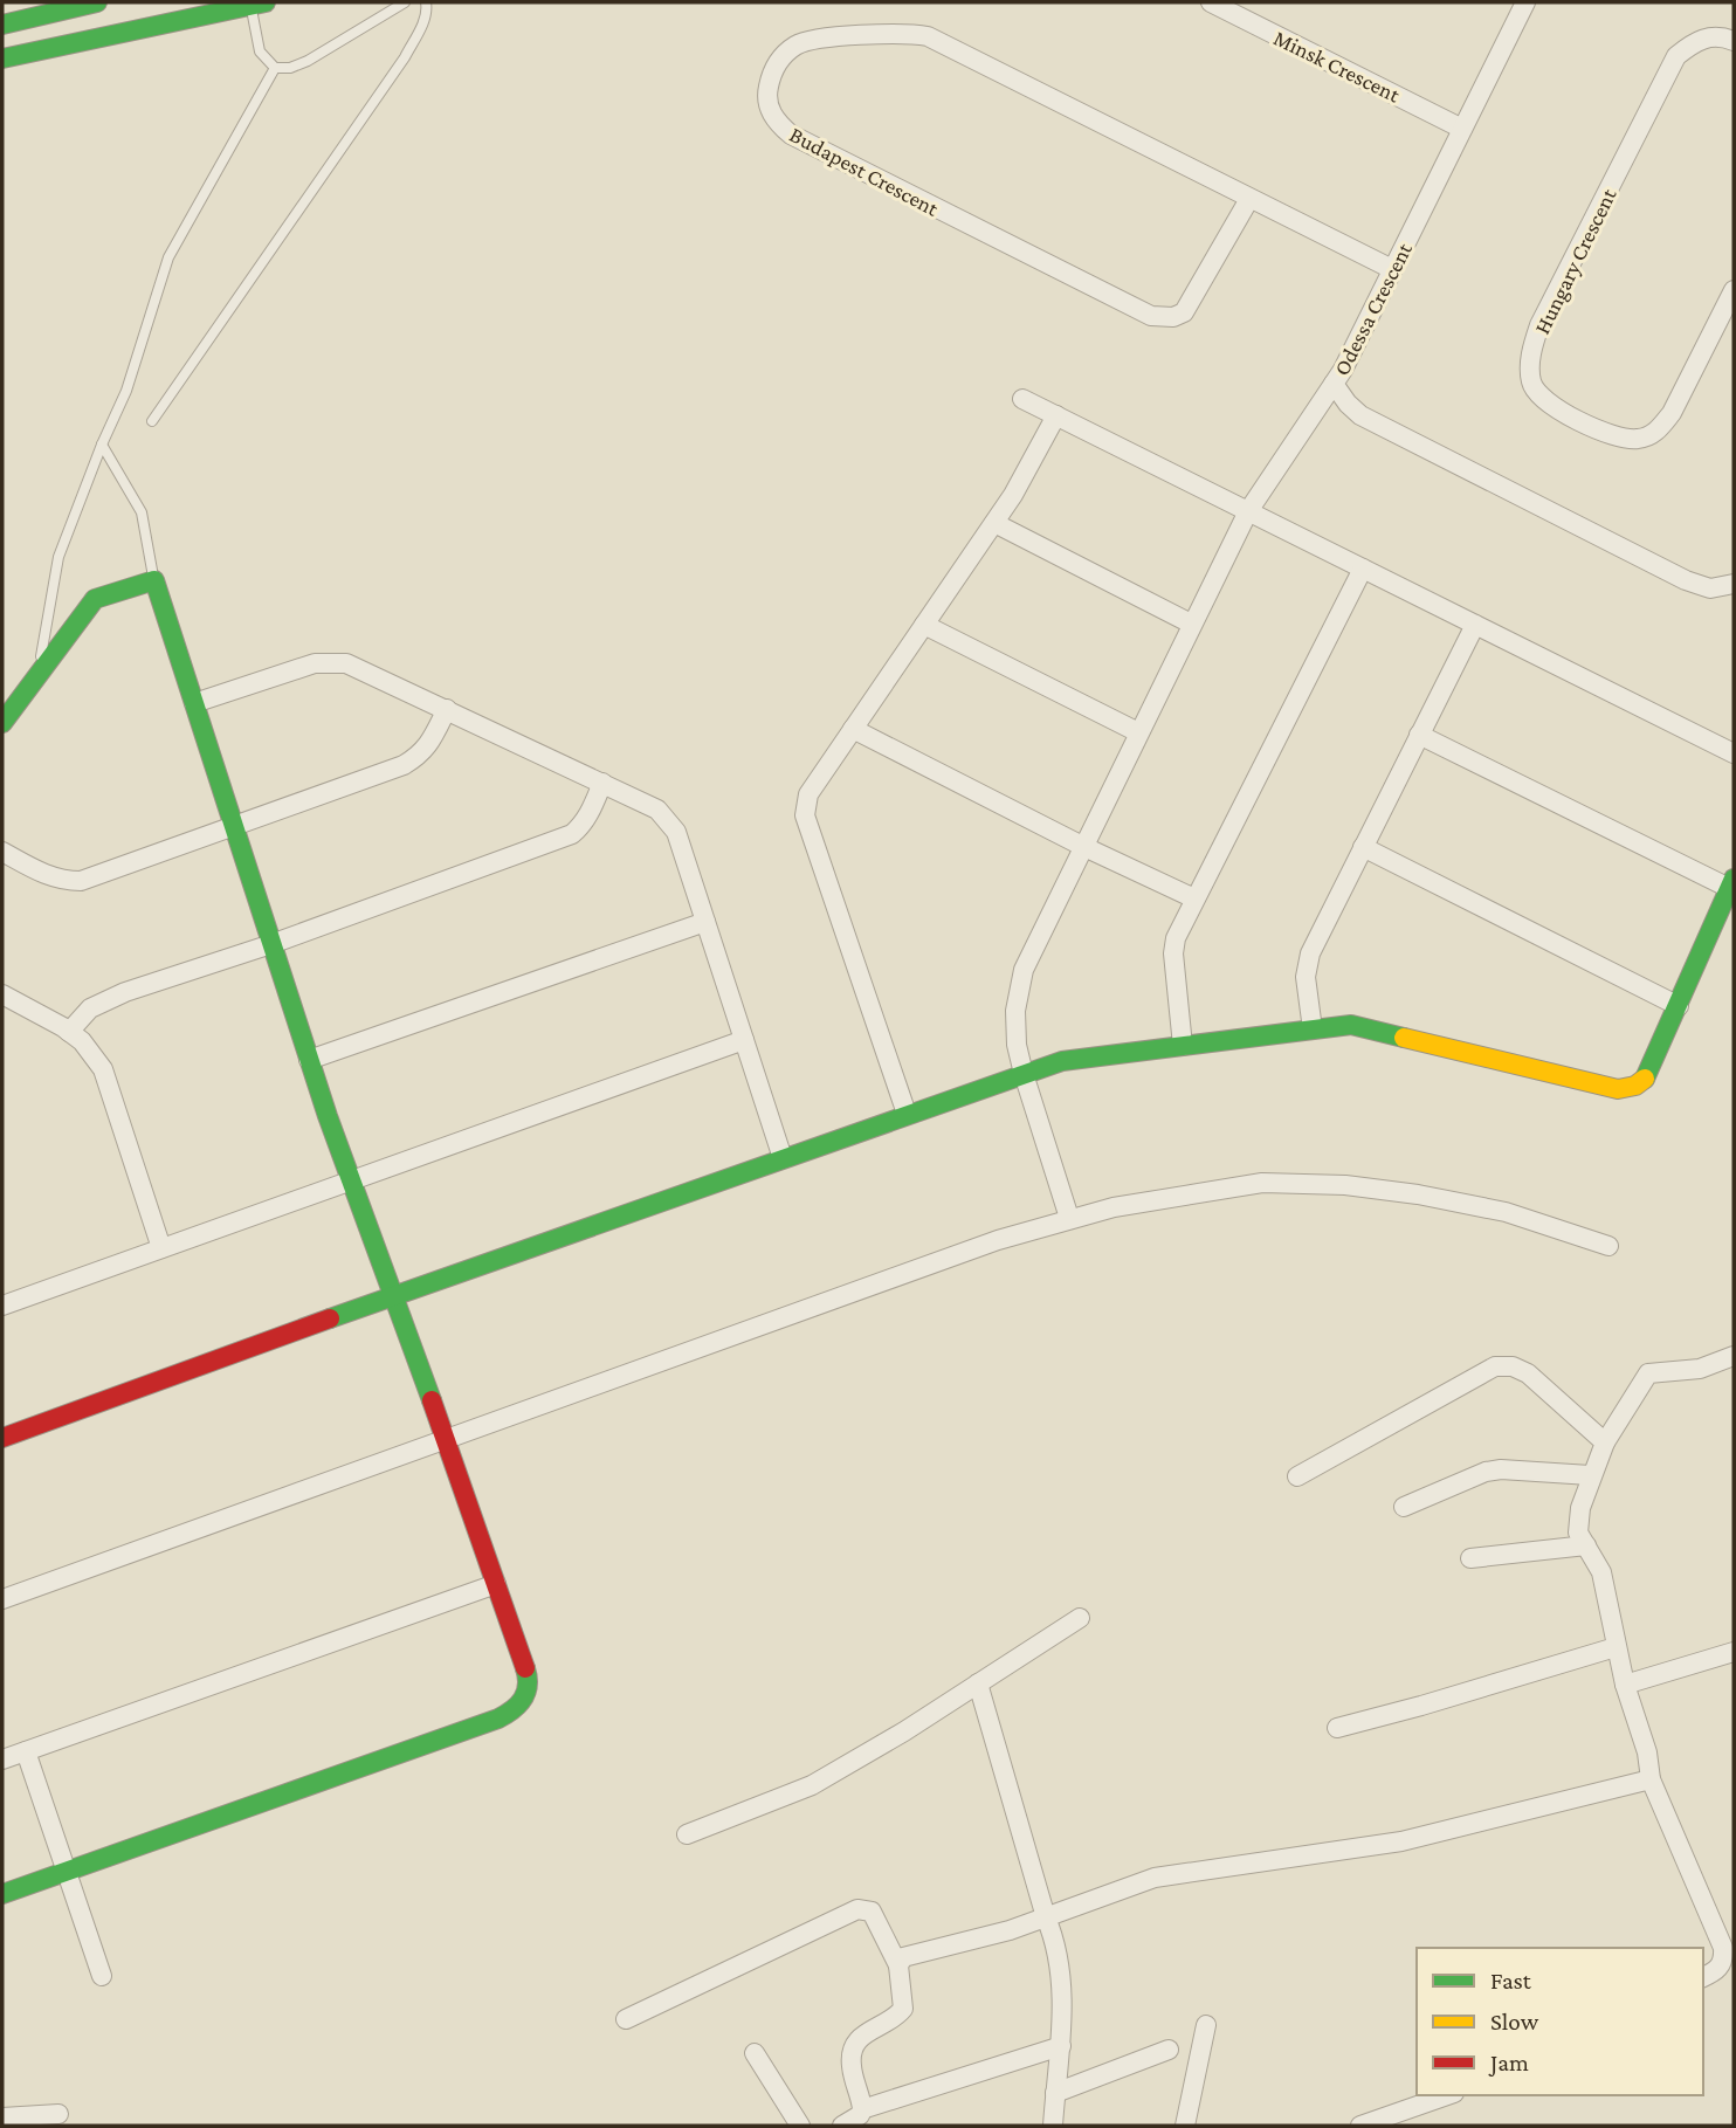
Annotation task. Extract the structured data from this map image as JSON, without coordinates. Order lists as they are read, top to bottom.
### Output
{
  "streets": {
    "street": [
      "Minsk Crescent",
      "Budapest Crescent",
      "Hungary Crescent",
      "Odessa Crescent"
    ]
  },
  "crossings": [
    ["Minsk Crescent", "Odessa Crescent"],
    ["Budapest Crescent", "Odessa Crescent"]
  ],
  "legend": ["Fast", "Slow", "Jam"]
}
